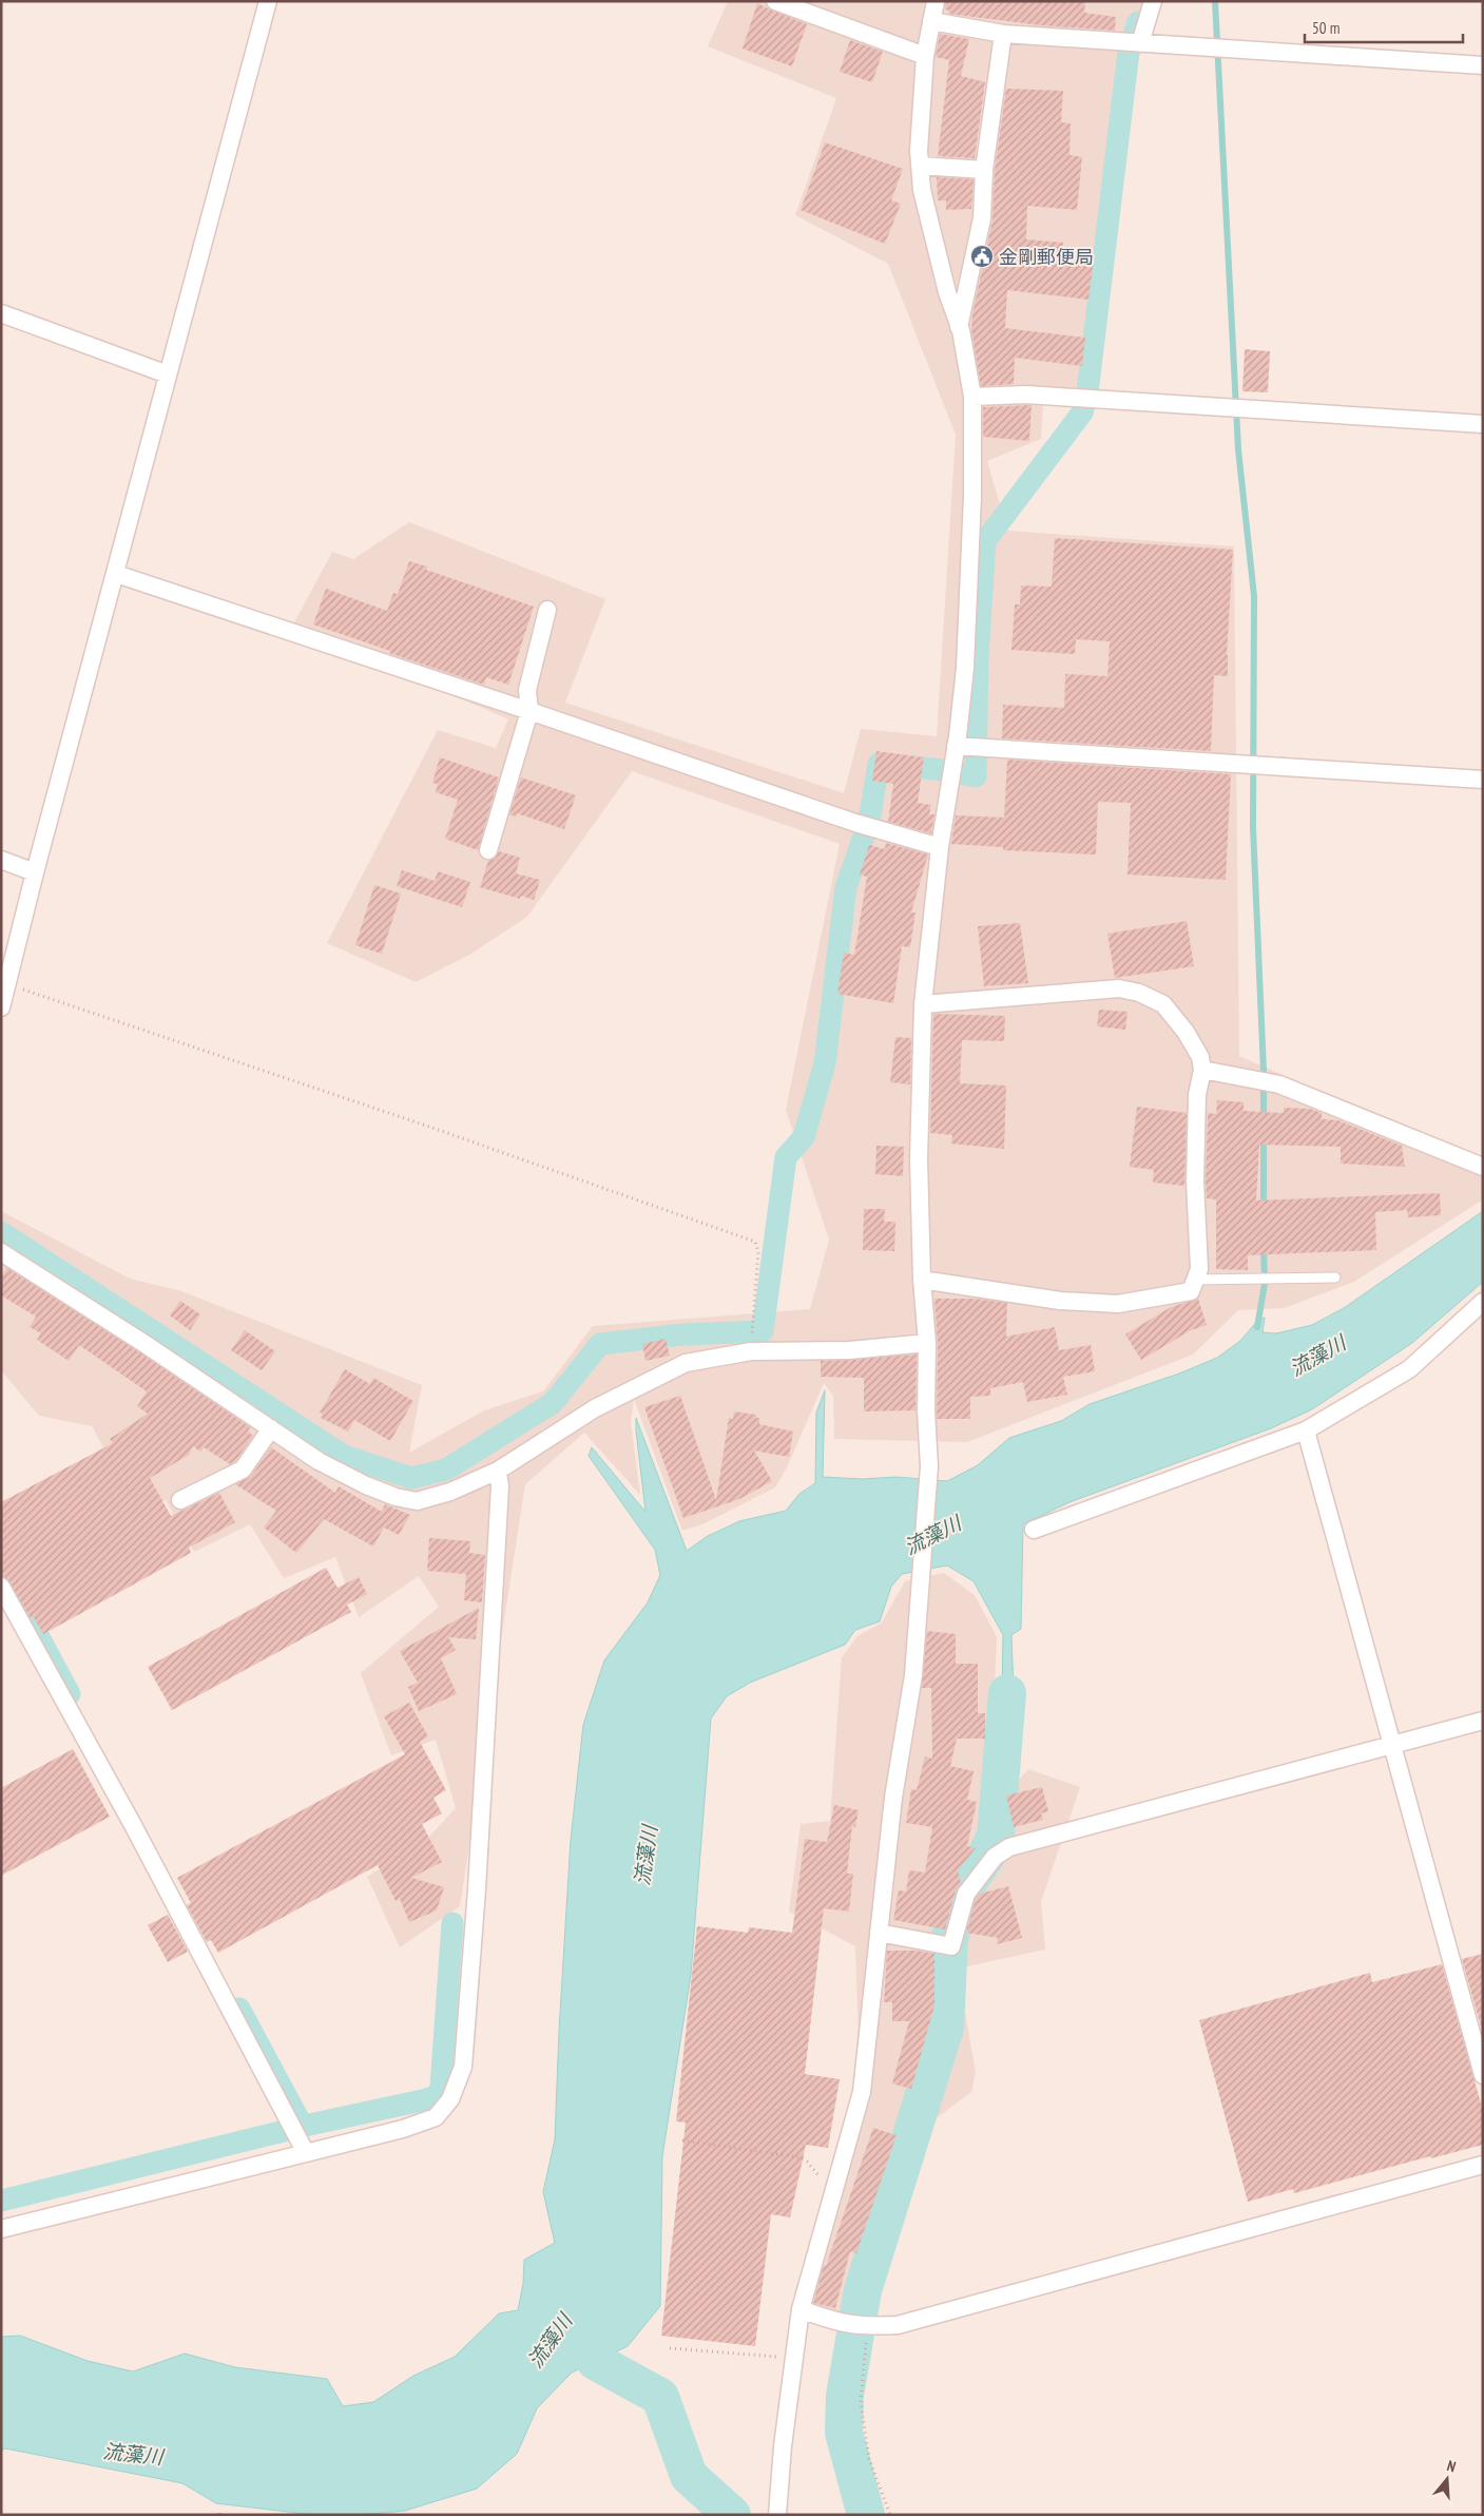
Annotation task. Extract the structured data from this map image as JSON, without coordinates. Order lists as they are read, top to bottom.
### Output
{
  "water": ["流藻川"],
  "places": {
    "public building": ["金剛郵便局"]
  },
  "scale_bar": "50 m",
  "north": "top"
}
